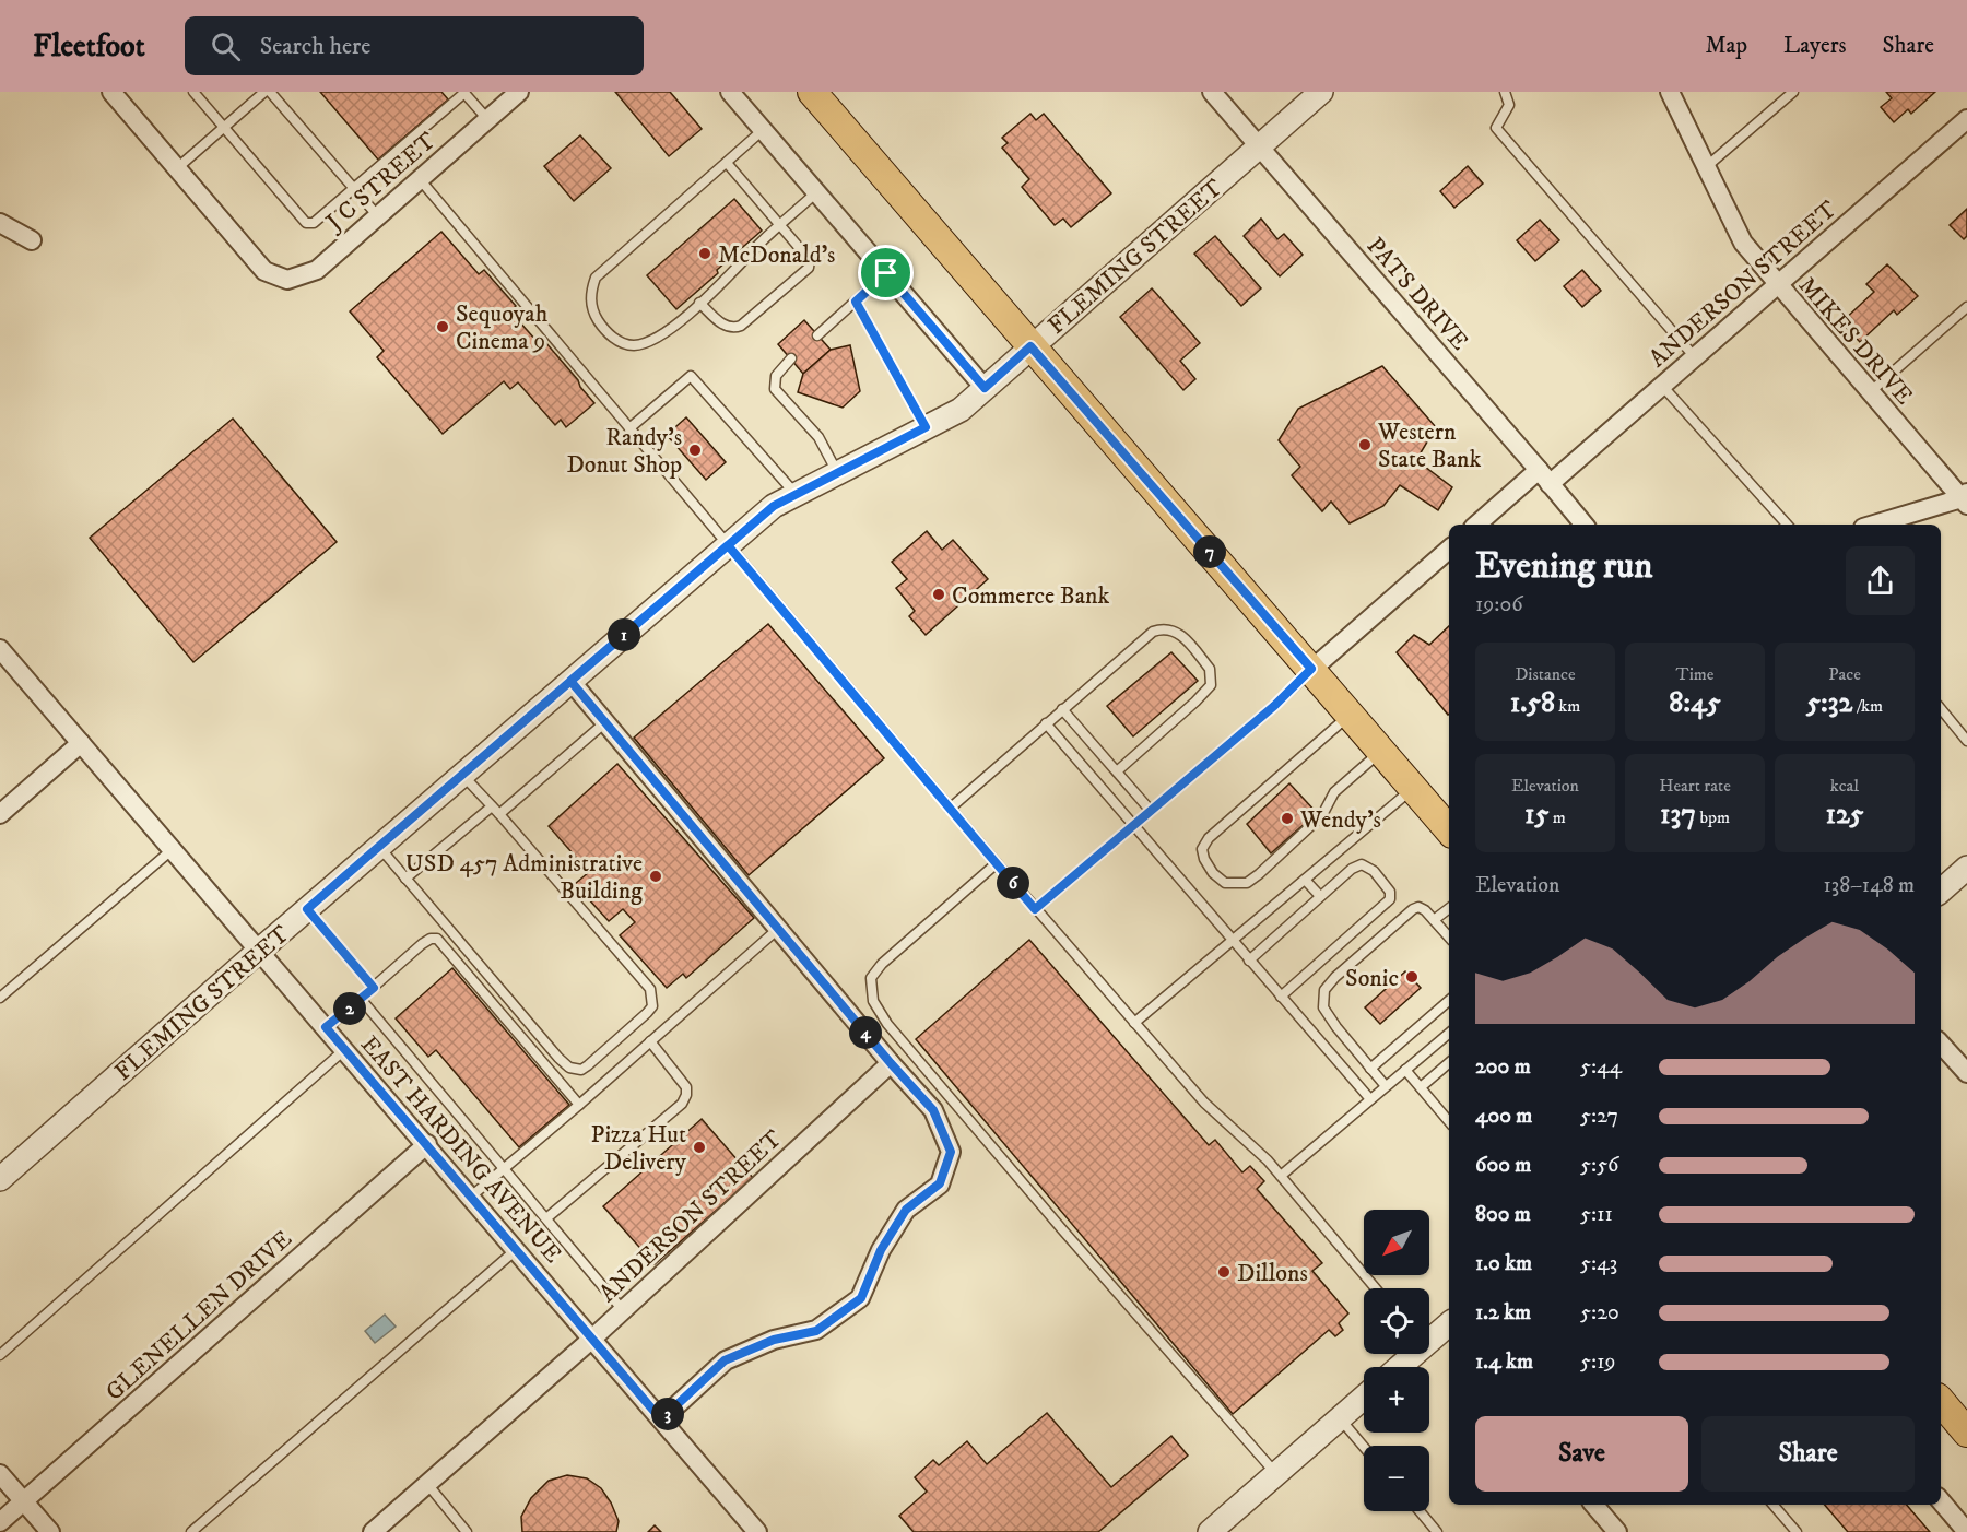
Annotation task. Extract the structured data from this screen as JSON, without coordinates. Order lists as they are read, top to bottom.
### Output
{
  "streets": {
    "street": [
      "J C STREET",
      "FLEMING STREET",
      "ANDERSON STREET",
      "PATS DRIVE",
      "MIKES DRIVE",
      "EAST HARDING AVENUE",
      "GLENELLEN DRIVE"
    ]
  },
  "crossings": [
    ["FLEMING STREET", "PATS DRIVE"],
    ["FLEMING STREET", "EAST HARDING AVENUE"],
    ["ANDERSON STREET", "PATS DRIVE"],
    ["ANDERSON STREET", "MIKES DRIVE"],
    ["ANDERSON STREET", "EAST HARDING AVENUE"],
    ["EAST HARDING AVENUE", "GLENELLEN DRIVE"]
  ],
  "places": [
    "McDonald's",
    "Sequoyah Cinema 9",
    "Western State Bank",
    "Randy's Donut Shop",
    "Commerce Bank",
    "Wendy's",
    "USD 457 Administrative Building",
    "Sonic",
    "Pizza Hut Delivery",
    "Dillons"
  ],
  "north": "bottom left",
  "page": {
    "header": "Fleetfoot",
    "search": "Search here",
    "nav": ["Map", "Layers", "Share"],
    "heading": ["Evening run", "19:06"],
    "pins": [
      "7",
      "1",
      "6",
      "2",
      "4",
      "3"
    ],
    "stats": [
      ["Distance", "1.58 km"],
      ["Time", "8:45"],
      ["Pace", "5:32 /km"],
      ["Elevation", "15 m"],
      ["Heart rate", "137 bpm"],
      ["kcal", "125"]
    ],
    "chart": ["Elevation", "138–148 m"],
    "list": [
      {
        "name": "200 m",
        "note": "5:44"
      },
      {
        "name": "400 m",
        "note": "5:27"
      },
      {
        "name": "600 m",
        "note": "5:56"
      },
      {
        "name": "800 m",
        "note": "5:11"
      },
      {
        "name": "1.0 km",
        "note": "5:43"
      },
      {
        "name": "1.2 km",
        "note": "5:20"
      },
      {
        "name": "1.4 km",
        "note": "5:19"
      }
    ],
    "map_buttons": ["+", "−"],
    "buttons": ["Save", "Share"]
  }
}
